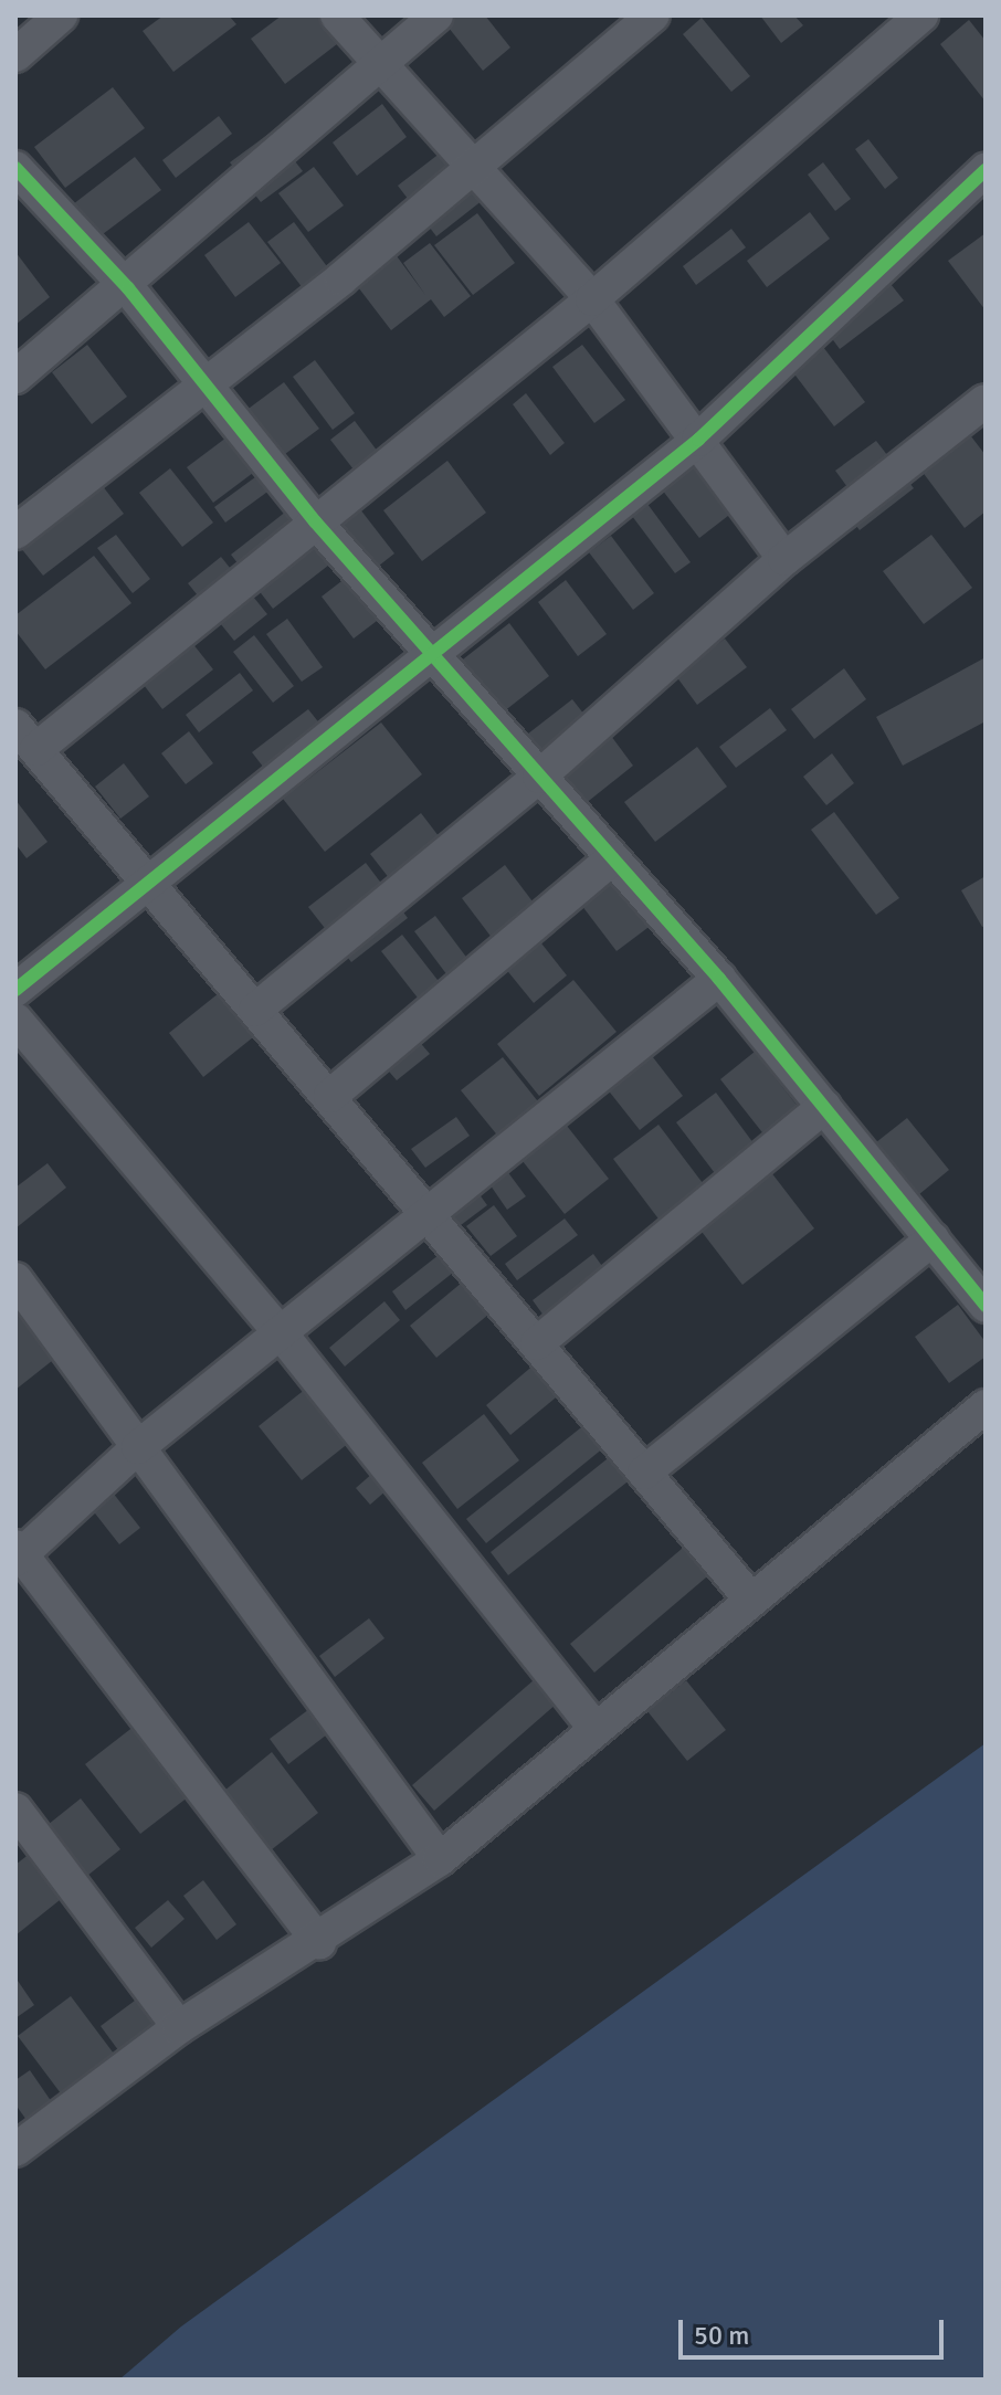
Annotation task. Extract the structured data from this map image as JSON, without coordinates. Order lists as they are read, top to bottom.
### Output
{
  "scale_bar": "50 m"
}
